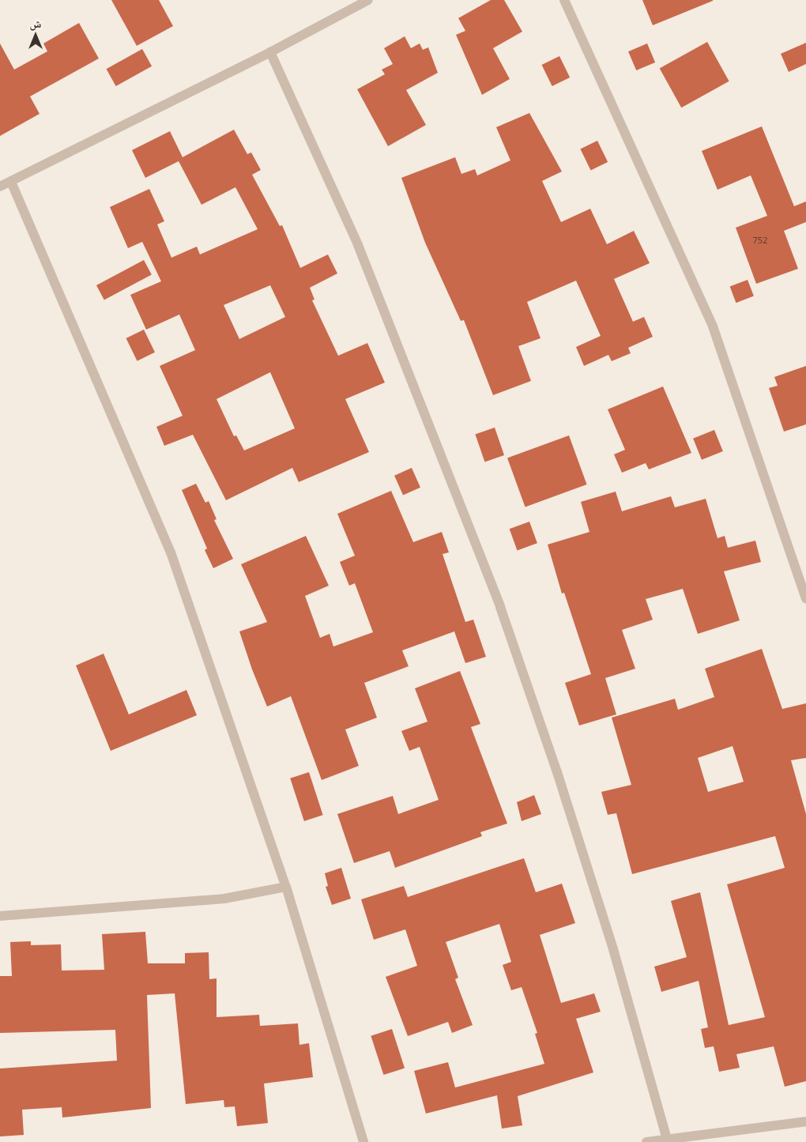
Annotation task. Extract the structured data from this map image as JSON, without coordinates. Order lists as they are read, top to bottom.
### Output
{
  "house_numbers": ["752"],
  "north": "top"
}
